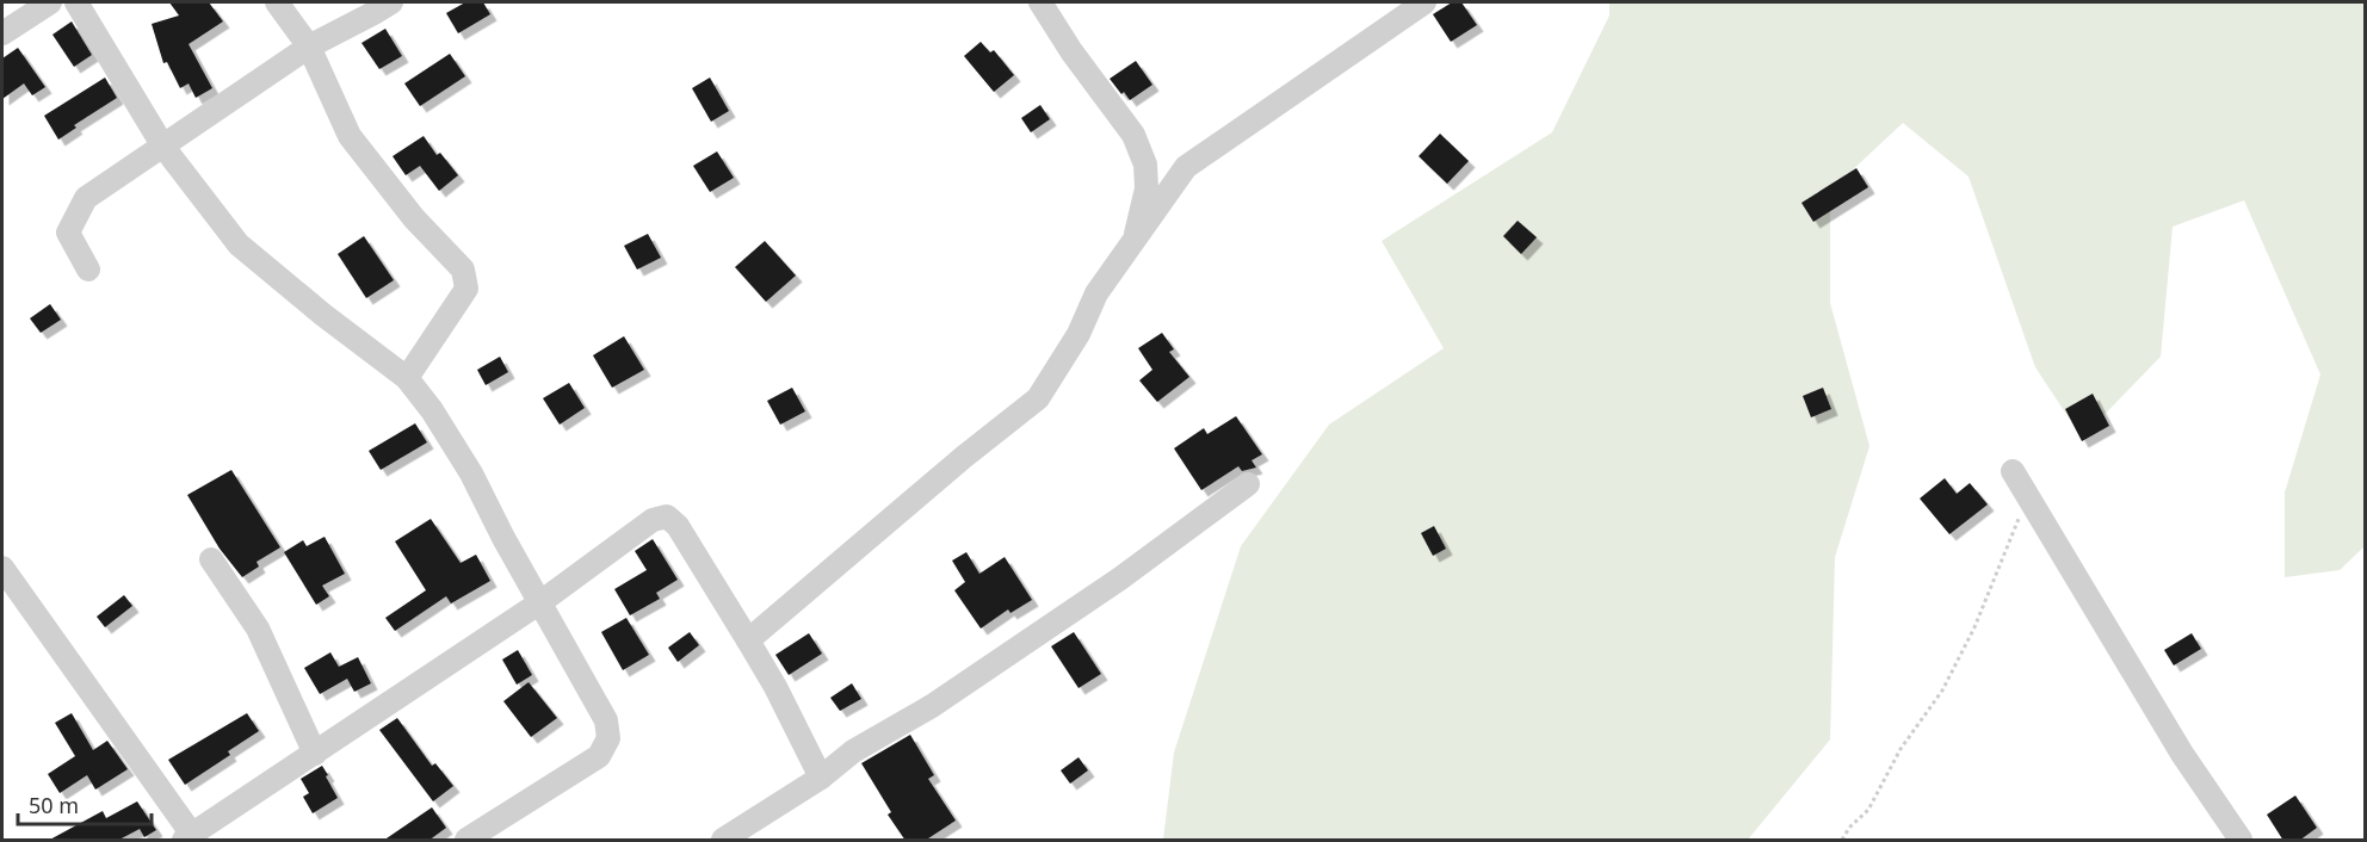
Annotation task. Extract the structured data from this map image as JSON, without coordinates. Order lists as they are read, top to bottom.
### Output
{
  "scale_bar": "50 m"
}
